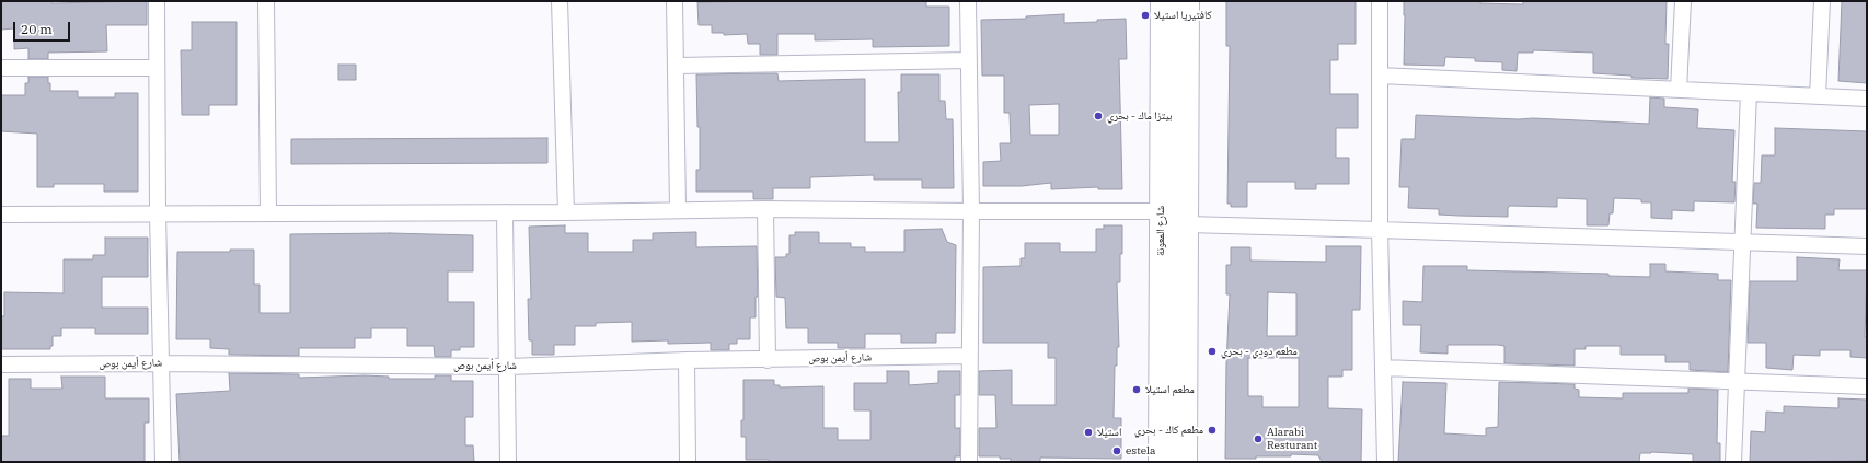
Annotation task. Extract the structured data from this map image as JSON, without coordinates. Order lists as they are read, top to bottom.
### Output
{
  "streets": {
    "highway": ["شارع المعونة"],
    "street": ["شارع أيمن بوص"]
  },
  "places": [
    "كافتيريا استيلا",
    "بيتزا ماك - بحري",
    "مطعم دودي - بحري",
    "مطعم استيلا",
    "مطعم كاك - بحري",
    "استيلا",
    "Alarabi Resturant",
    "estela"
  ],
  "scale_bar": "20 m"
}
